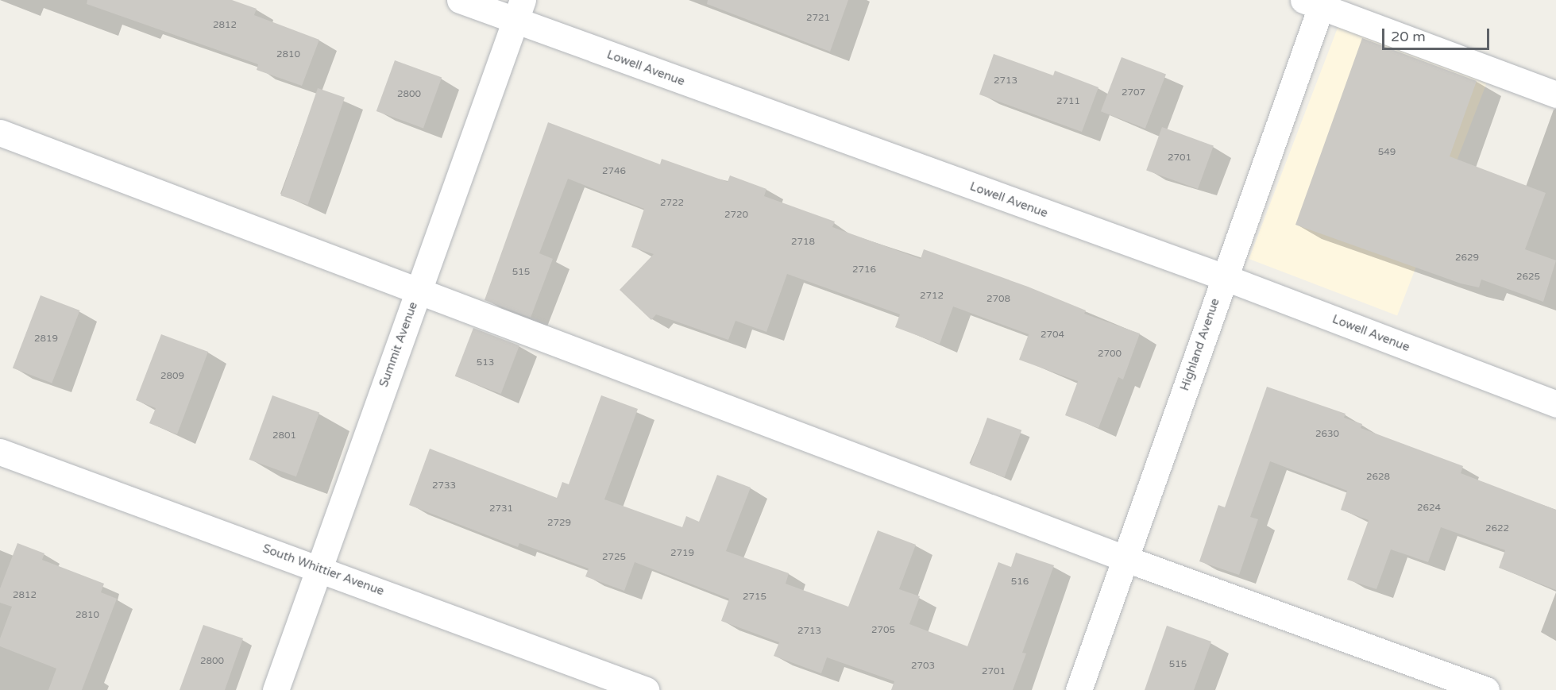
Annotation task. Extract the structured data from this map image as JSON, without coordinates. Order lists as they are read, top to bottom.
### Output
{
  "streets": {
    "street": [
      "Lowell Avenue",
      "Summit Avenue",
      "Highland Avenue",
      "South Whittier Avenue"
    ]
  },
  "crossings": [
    ["Lowell Avenue", "Summit Avenue"],
    ["Lowell Avenue", "Highland Avenue"],
    ["Summit Avenue", "South Whittier Avenue"]
  ],
  "house_numbers": [
    "2721",
    "2812",
    "2810",
    "2713",
    "2707",
    "2800",
    "2711",
    "549",
    "2701",
    "2746",
    "2722",
    "2720",
    "2718",
    "2629",
    "2716",
    "515",
    "2625",
    "2712",
    "2708",
    "2704",
    "2819",
    "2700",
    "513",
    "2809",
    "2630",
    "2801",
    "2628",
    "2733",
    "2624",
    "2731",
    "2729",
    "2622",
    "2719",
    "2725",
    "516",
    "2812",
    "2715",
    "2810",
    "2705",
    "2713",
    "2800",
    "515",
    "2703",
    "2701"
  ],
  "scale_bar": "20 m"
}
